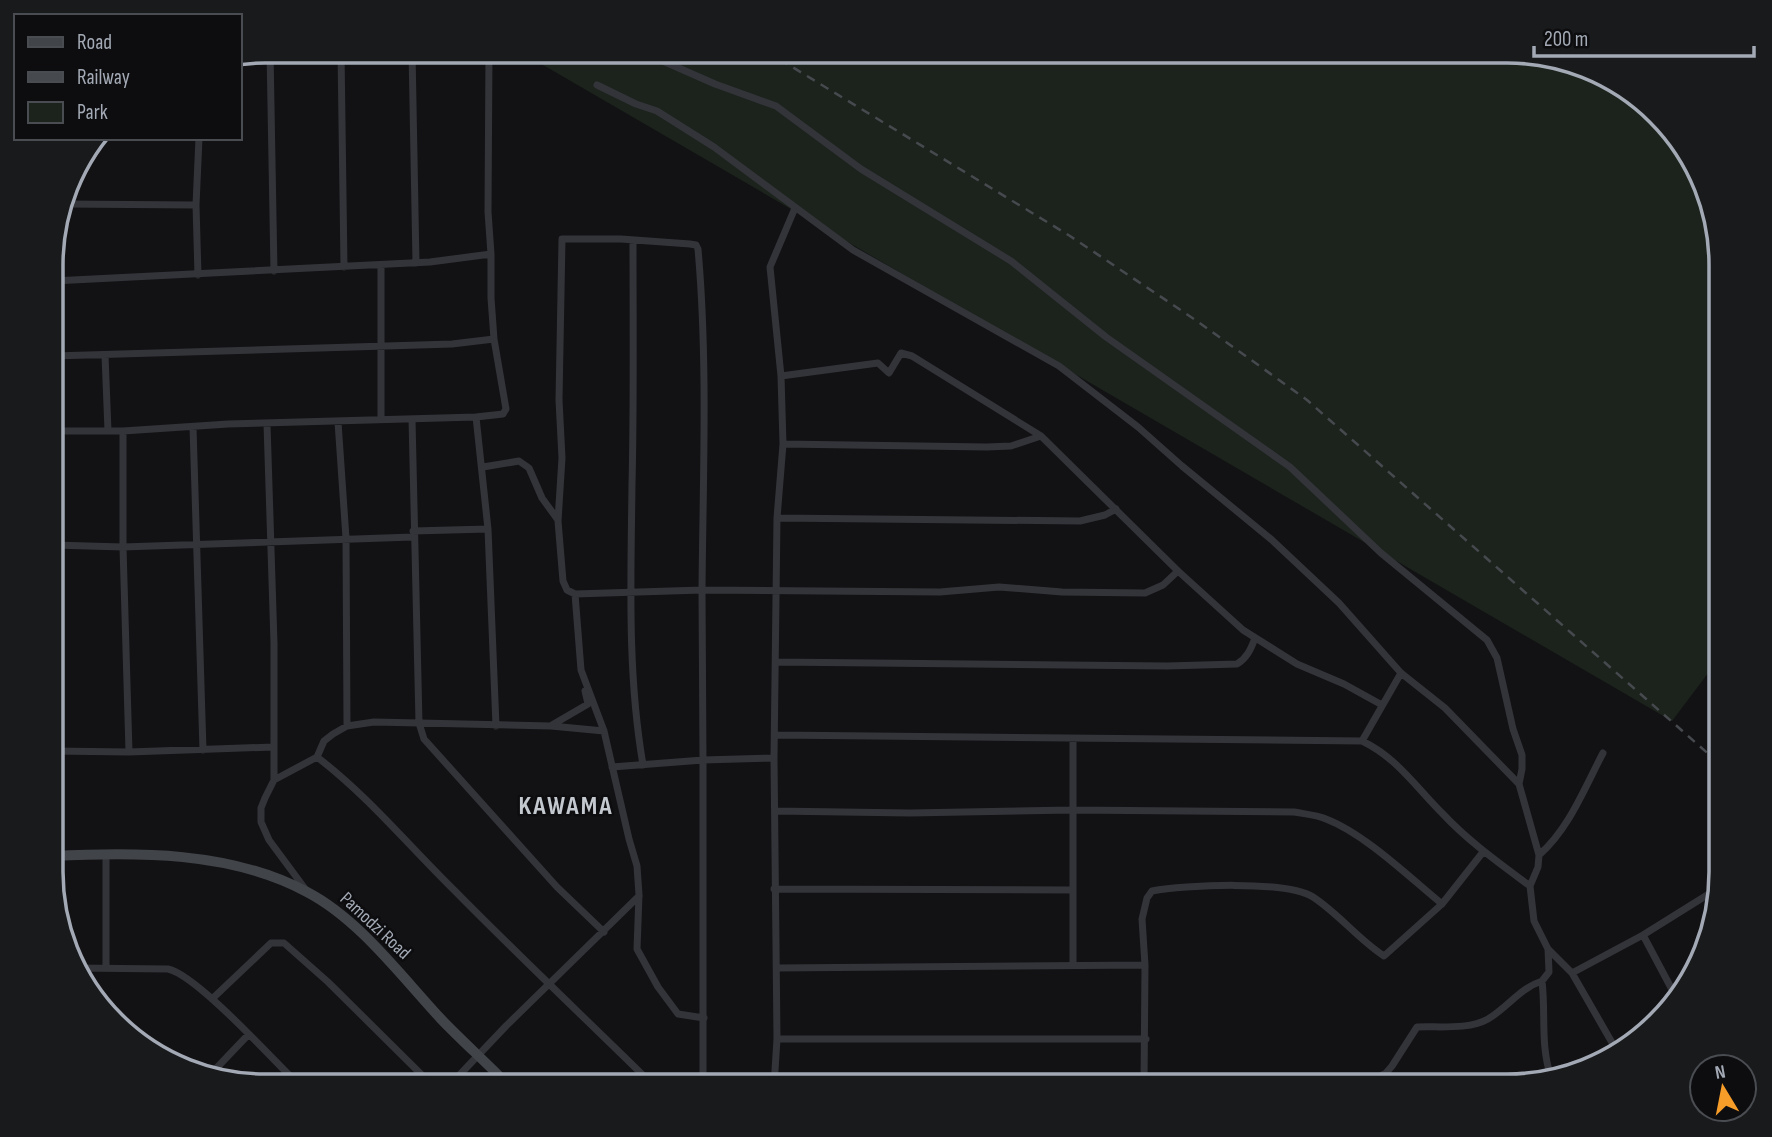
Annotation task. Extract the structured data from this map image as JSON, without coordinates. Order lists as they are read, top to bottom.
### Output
{
  "streets": {
    "street": ["Pamodzi Road"]
  },
  "districts": ["KAWAMA"],
  "legend": ["Road", "Railway", "Park"],
  "scale_bar": "200 m",
  "north": "top"
}
